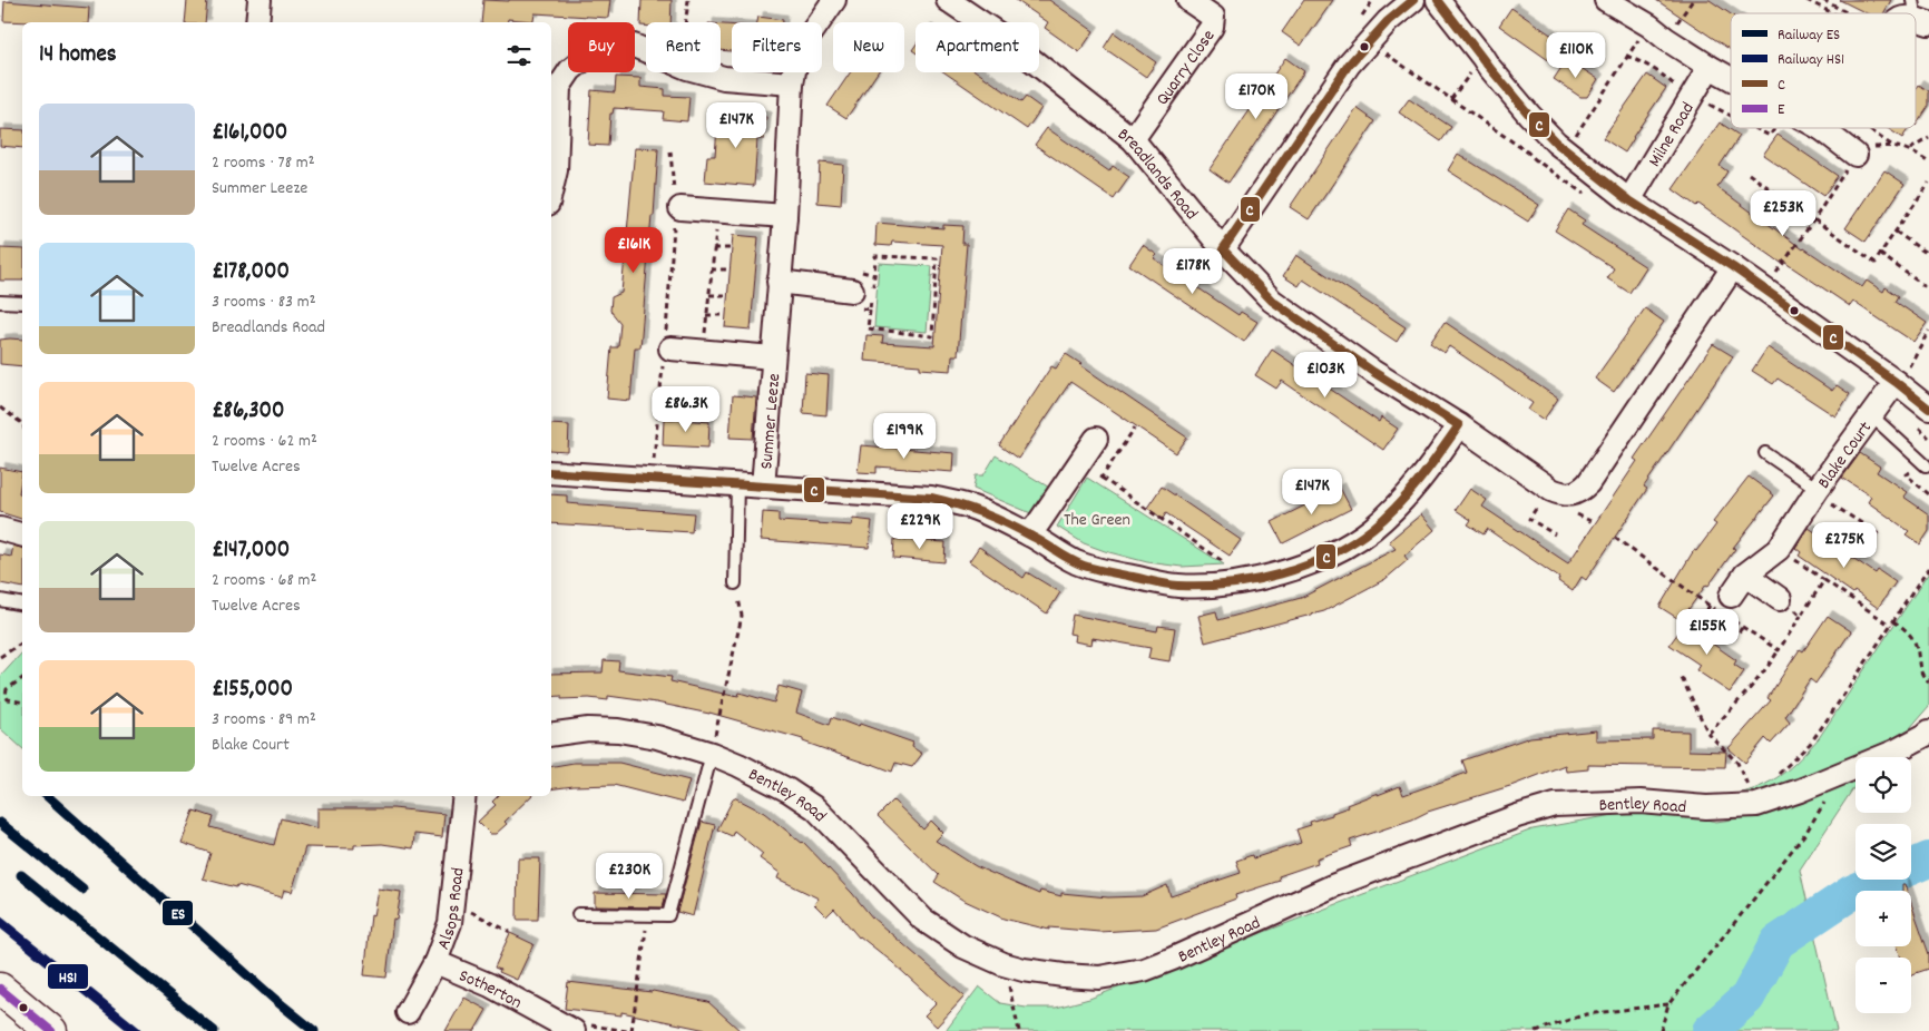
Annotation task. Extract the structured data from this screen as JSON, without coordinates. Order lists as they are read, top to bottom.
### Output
{
  "streets": {
    "street": [
      "Quarry Close",
      "Milne Road",
      "Breadlands Road",
      "Summer Leeze",
      "Blake Court",
      "Bentley Road",
      "Alsops Road",
      "Sotherton"
    ]
  },
  "crossings": [
    ["Quarry Close", "Breadlands Road"],
    ["Alsops Road", "Sotherton"]
  ],
  "parks": ["The Green"],
  "lines": [
    "transit line C",
    "rail line ES",
    "rail line HS1",
    "transit line E"
  ],
  "legend": [
    "Railway ES",
    "Railway HS1",
    "C",
    "E"
  ],
  "page": {
    "chip": [
      "Buy",
      "Rent",
      "Filters",
      "New",
      "Apartment"
    ],
    "heading": "14 homes",
    "price": [
      "£110K",
      "£170K",
      "£147K",
      "£253K",
      "£161K",
      "£178K",
      "£103K",
      "£86.3K",
      "£199K",
      "£147K",
      "£229K",
      "£275K",
      "£155K",
      "£230K"
    ],
    "list": [
      {
        "name": "£161,000",
        "note": "2 rooms · 78 m² · Summer Leeze"
      },
      {
        "name": "£178,000",
        "note": "3 rooms · 83 m² · Breadlands Road"
      },
      {
        "name": "£86,300",
        "note": "2 rooms · 62 m² · Twelve Acres"
      },
      {
        "name": "£147,000",
        "note": "2 rooms · 68 m² · Twelve Acres"
      },
      {
        "name": "£155,000",
        "note": "3 rooms · 89 m² · Blake Court"
      }
    ],
    "map_buttons": ["+", "−"]
  }
}
